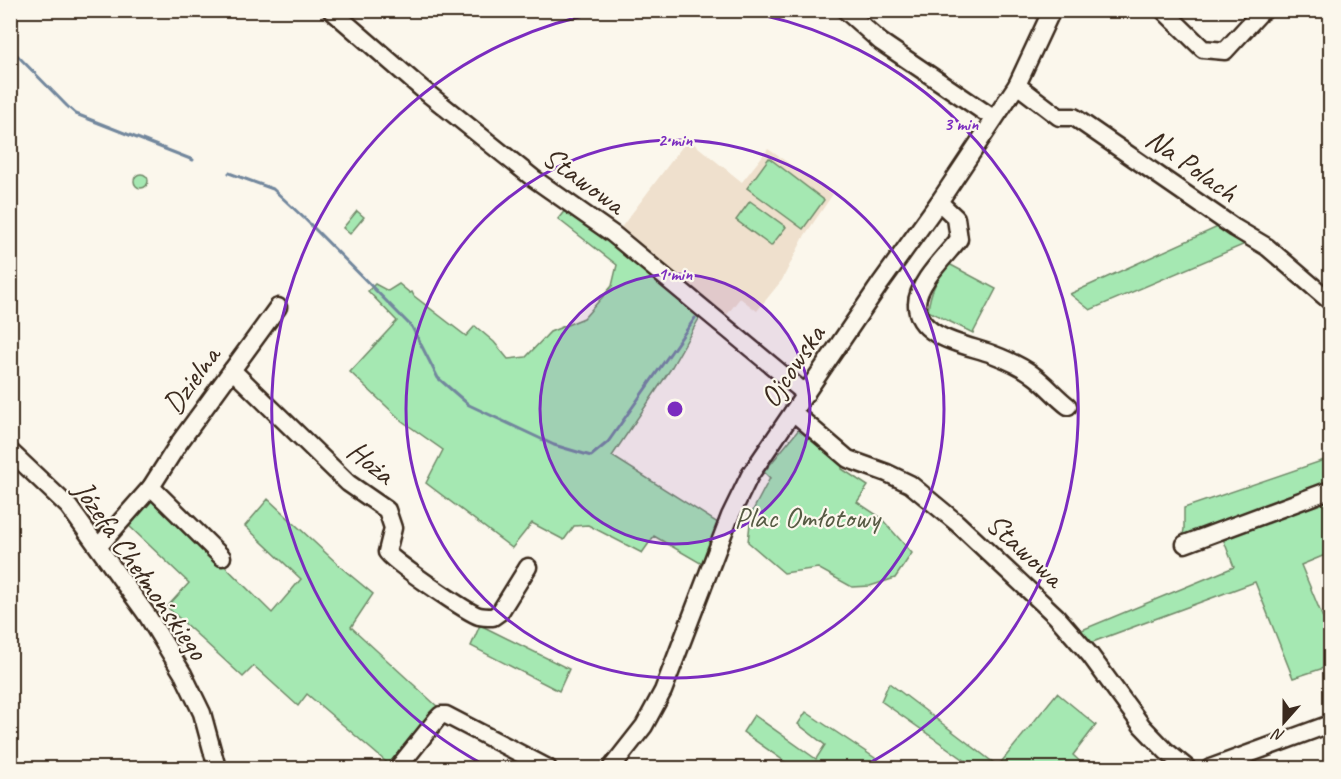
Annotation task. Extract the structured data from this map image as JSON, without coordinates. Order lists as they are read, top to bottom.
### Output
{
  "streets": {
    "street": [
      "Na Polach",
      "Stawowa",
      "Ojcowska",
      "Dzielna",
      "Hoża",
      "Józefa Chełmońskiego"
    ]
  },
  "crossings": [
    ["Na Polach", "Ojcowska"],
    ["Stawowa", "Ojcowska"],
    ["Dzielna", "Hoża"],
    ["Dzielna", "Józefa Chełmońskiego"]
  ],
  "parks": ["Plac Omłotowy"],
  "north": "bottom",
  "rings": ["3 min", "2 min", "1 min"]
}
